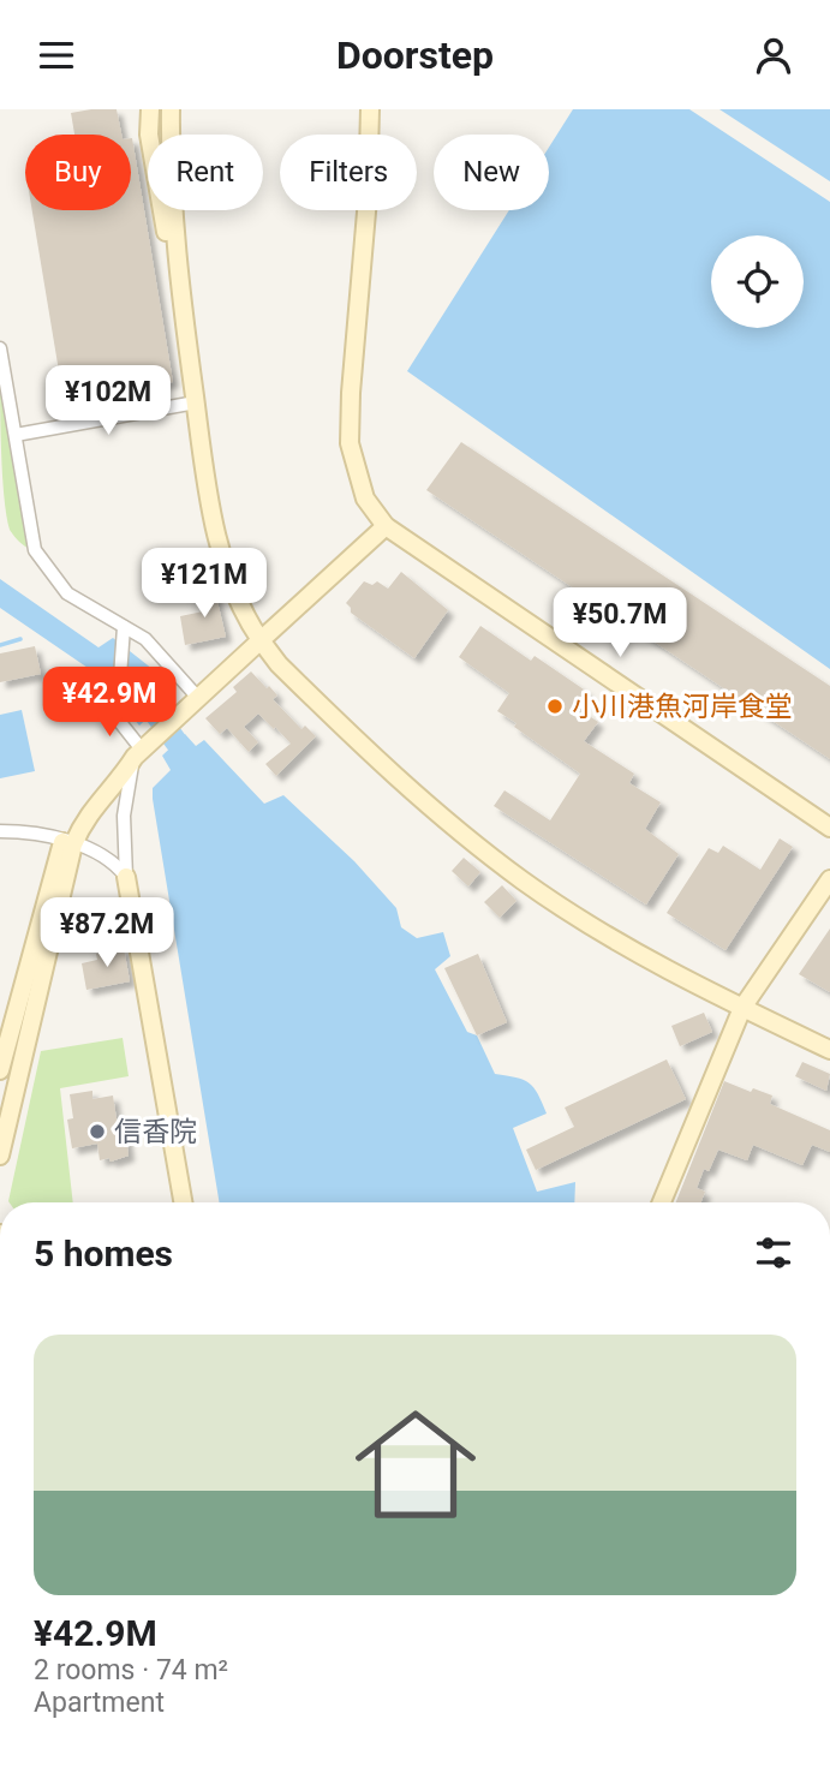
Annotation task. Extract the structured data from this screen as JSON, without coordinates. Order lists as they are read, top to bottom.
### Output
{
  "places": ["小川港魚河岸食堂", "信香院"],
  "page": {
    "header": "Doorstep",
    "chip": [
      "Buy",
      "Rent",
      "Filters",
      "New"
    ],
    "price": [
      "¥102M",
      "¥121M",
      "¥50.7M",
      "¥42.9M",
      "¥87.2M"
    ],
    "heading": "5 homes",
    "list": [
      {
        "name": "¥42.9M",
        "note": "2 rooms · 74 m² · Apartment"
      }
    ]
  }
}
